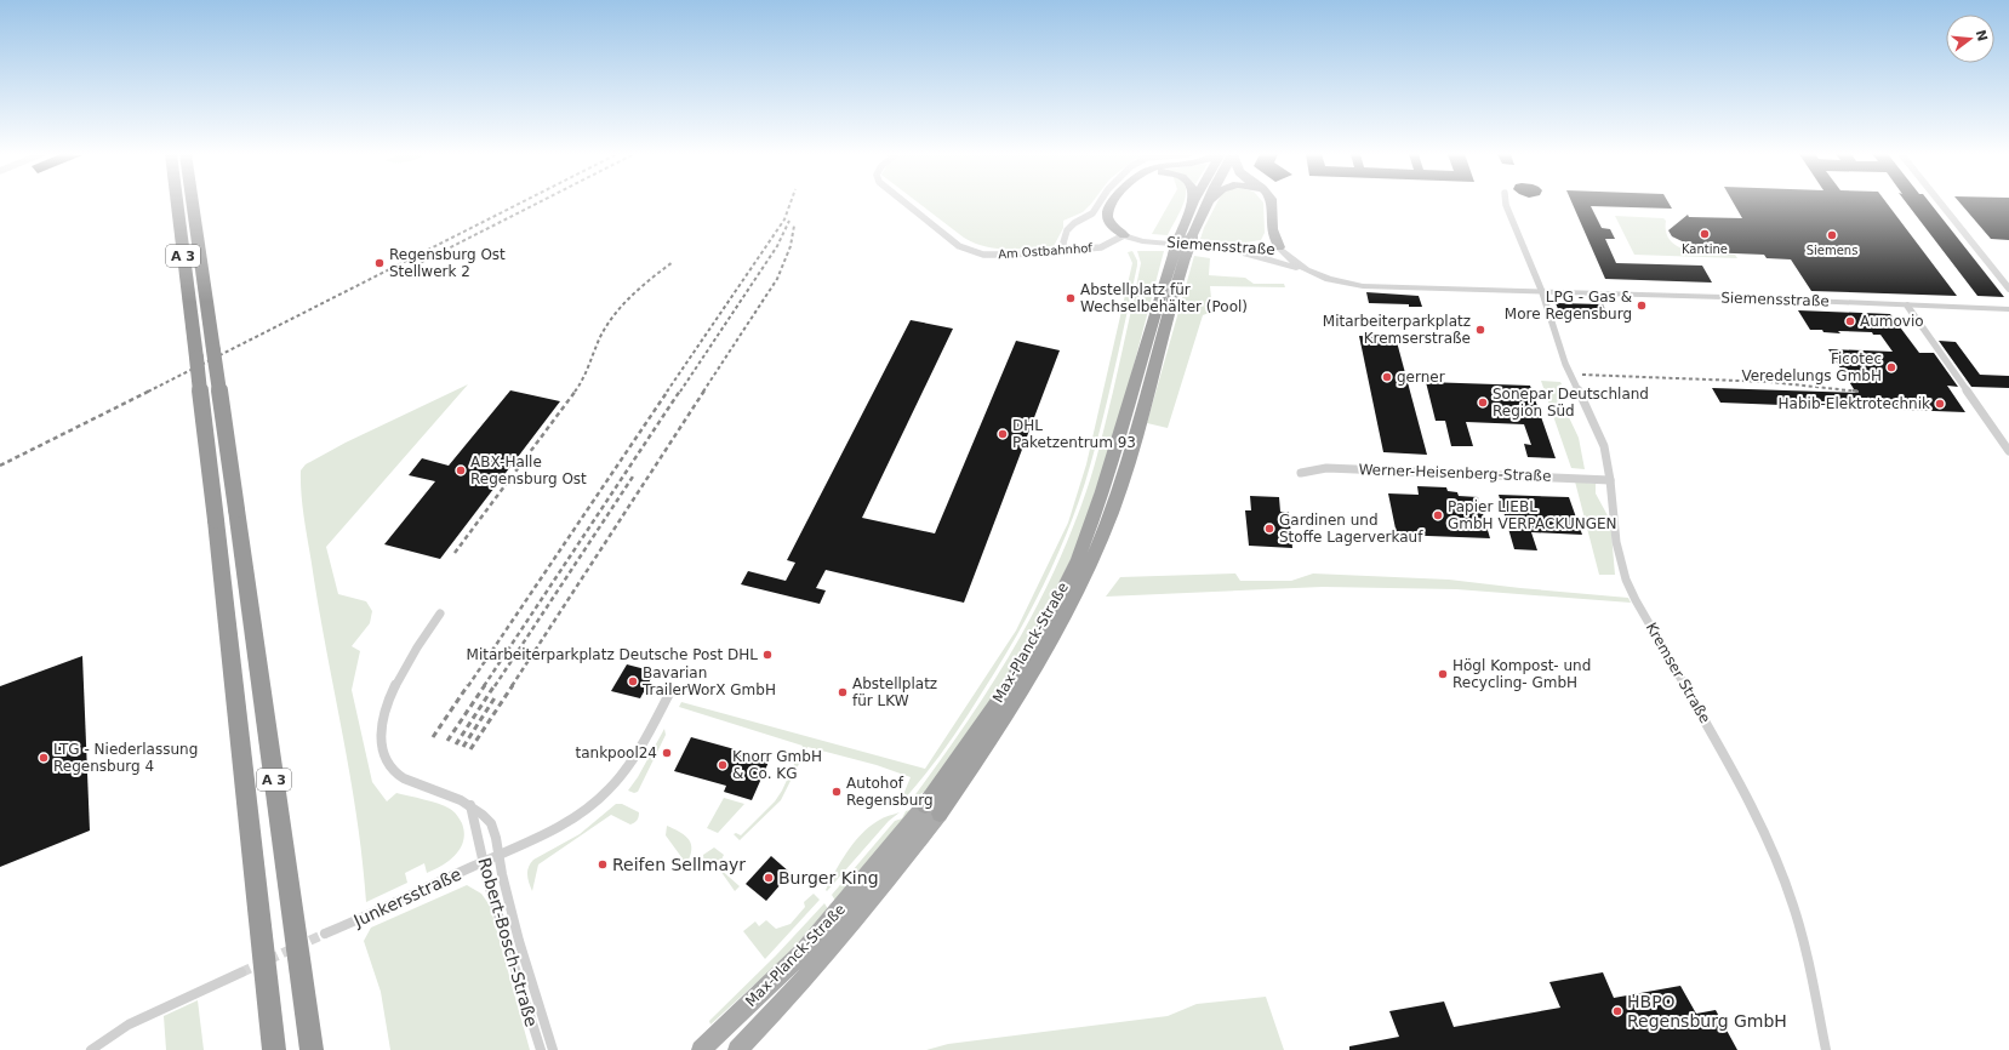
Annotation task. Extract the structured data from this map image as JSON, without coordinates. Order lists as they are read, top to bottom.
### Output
{
  "streets": {
    "highway": ["A 3", "Max-Planck-Straße"],
    "street": [
      "Siemensstraße",
      "Am Ostbahnhof",
      "Werner-Heisenberg-Straße",
      "Kremser Straße",
      "Junkersstraße",
      "Robert-Bosch-Straße"
    ]
  },
  "crossings": [
    ["Siemensstraße", "Am Ostbahnhof"],
    ["Siemensstraße", "Kremser Straße"],
    ["Werner-Heisenberg-Straße", "Kremser Straße"],
    ["Junkersstraße", "Robert-Bosch-Straße"]
  ],
  "places": [
    "Kantine",
    "Siemens",
    "Regensburg Ost Stellwerk 2",
    "Abstellplatz für Wechselbehälter (Pool)",
    "LPG - Gas & More Regensburg",
    "Aumovio",
    "Mitarbeiterparkplatz Kremserstraße",
    "Ficotec Veredelungs GmbH",
    "gerner",
    "Sonepar Deutschland Region Süd",
    "Habib-Elektrotechnik",
    "DHL Paketzentrum 93",
    "ABX-Halle Regensburg Ost",
    "Papier LIEBL GmbH VERPACKUNGEN",
    "Gardinen und Stoffe Lagerverkauf",
    "Mitarbeiterparkplatz Deutsche Post DHL",
    "Högl Kompost- und Recycling- GmbH",
    "Bavarian TrailerWorX GmbH",
    "Abstellplatz für LKW",
    "tankpool24",
    "LTG - Niederlassung Regensburg 4",
    "Knorr GmbH & Co. KG",
    "Autohof Regensburg",
    "Reifen Sellmayr",
    "Burger King",
    "HBPO Regensburg GmbH"
  ],
  "north": "right"
}
